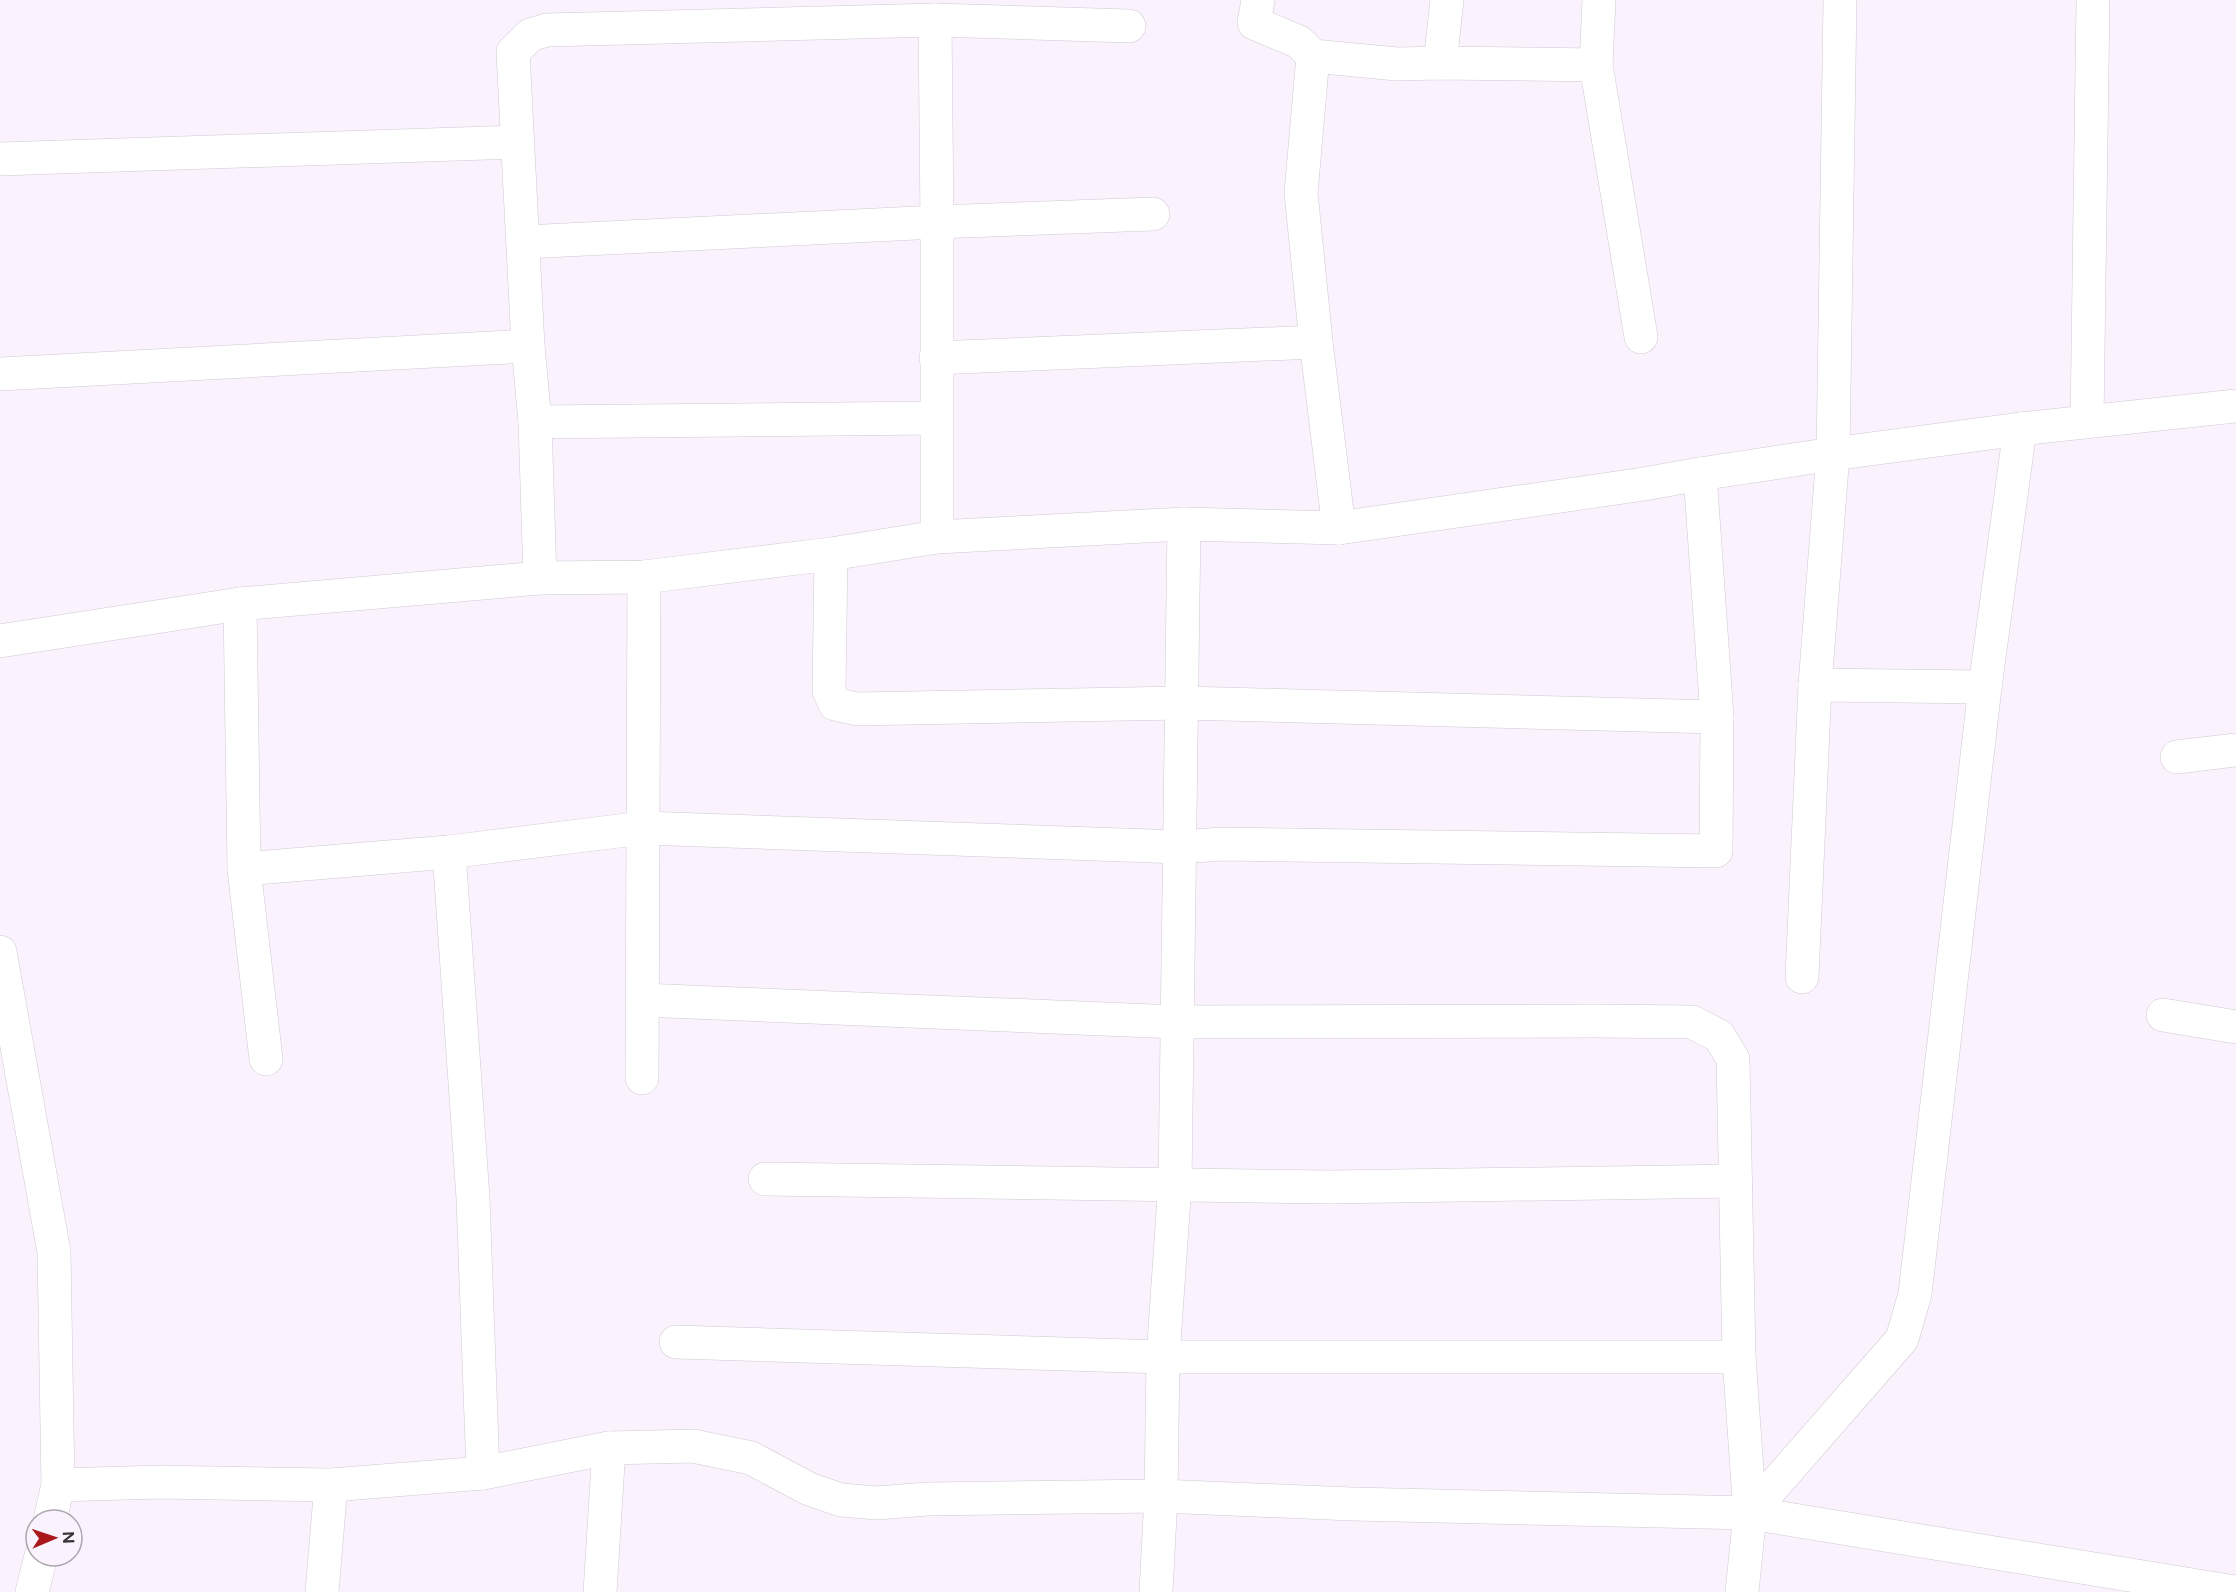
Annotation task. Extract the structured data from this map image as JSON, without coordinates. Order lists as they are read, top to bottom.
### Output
{
  "north": "right"
}
